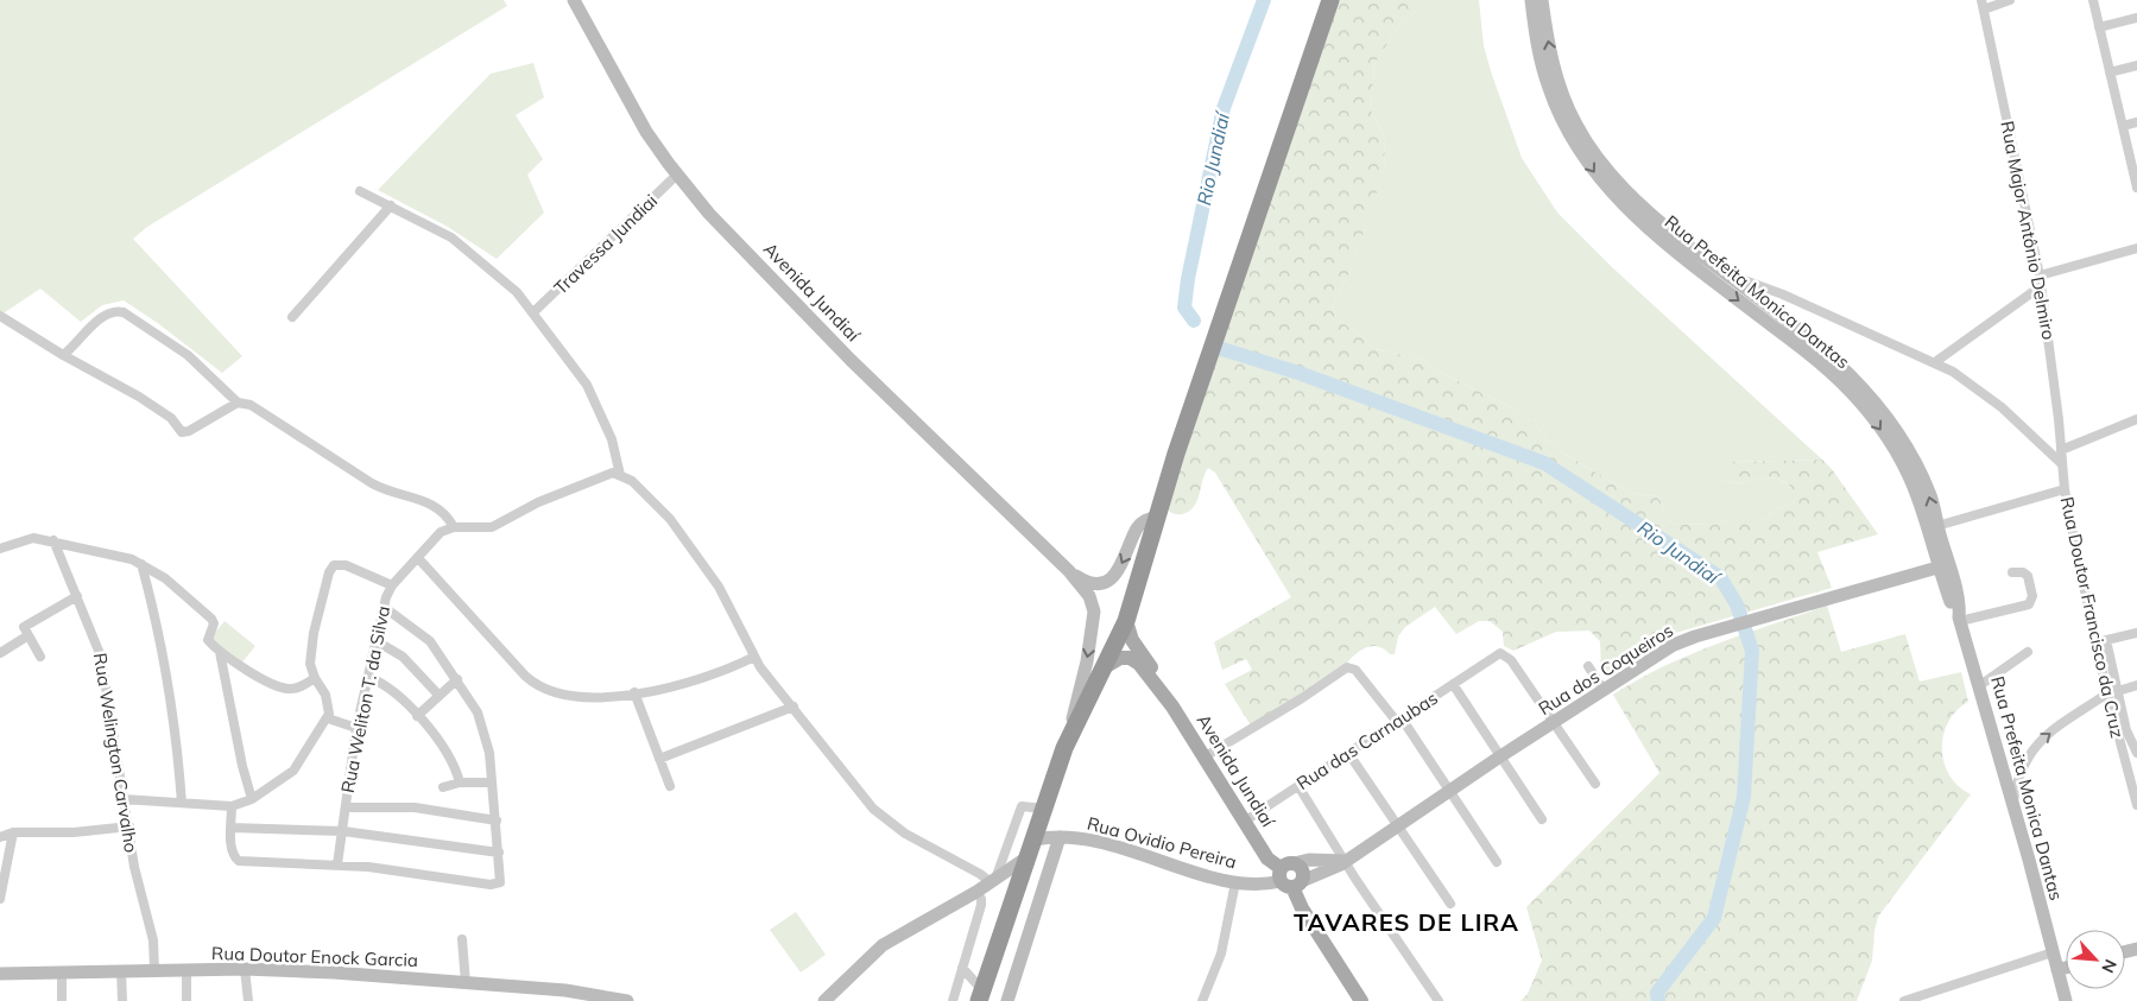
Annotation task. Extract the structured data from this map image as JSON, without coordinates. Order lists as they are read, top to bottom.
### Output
{
  "streets": {
    "main road": [
      "Avenida Jundiaí",
      "Rua Prefeita Monica Dantas",
      "Rua dos Coqueiros",
      "Rua Ovidio Pereira",
      "Rua Doutor Enock Garcia"
    ],
    "street": [
      "Rua Major Antônio Delmiro",
      "Travessa Jundiai",
      "Rua Doutor Francisco da Cruz",
      "Rua Weliton T. da Silva",
      "Rua das Carnaubas",
      "Rua Welington Carvalho"
    ]
  },
  "crossings": [
    ["Rua Major Antônio Delmiro", "Rua Doutor Francisco da Cruz"],
    ["Travessa Jundiai", "Avenida Jundiaí"],
    ["Avenida Jundiaí", "Rua dos Coqueiros"],
    ["Avenida Jundiaí", "Rua das Carnaubas"],
    ["Avenida Jundiaí", "Rua Ovidio Pereira"],
    ["Rua Prefeita Monica Dantas", "Rua dos Coqueiros"],
    ["Rua dos Coqueiros", "Rua das Carnaubas"],
    ["Rua dos Coqueiros", "Rua Ovidio Pereira"],
    ["Rua Welington Carvalho", "Rua Doutor Enock Garcia"]
  ],
  "districts": ["TAVARES DE LIRA"],
  "water": ["Rio Jundiaí"],
  "north": "bottom right"
}
